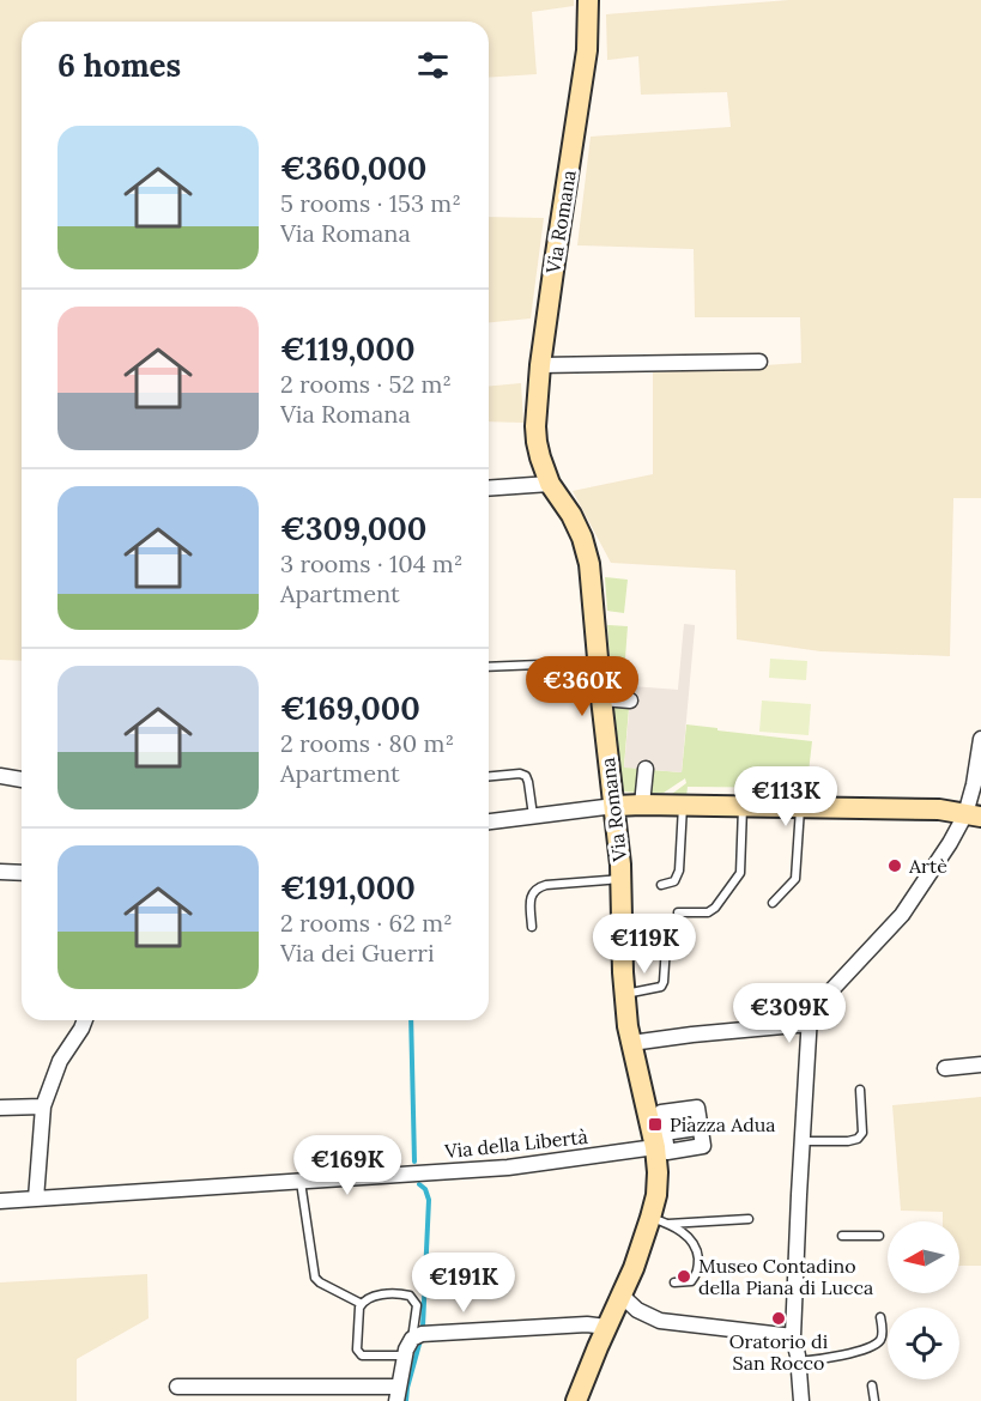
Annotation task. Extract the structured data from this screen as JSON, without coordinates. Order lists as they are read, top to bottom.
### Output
{
  "streets": {
    "street": ["Via Romana", "Via della Libertà"]
  },
  "crossings": [
    ["Via Romana", "Via della Libertà"]
  ],
  "places": {
    "other": ["Artè", "Museo Contadino della Piana di Lucca", "Oratorio di San Rocco"],
    "transit": ["Piazza Adua"]
  },
  "north": "left",
  "page": {
    "heading": "6 homes",
    "list": [
      {
        "name": "€360,000",
        "note": "5 rooms · 153 m² · Via Romana"
      },
      {
        "name": "€119,000",
        "note": "2 rooms · 52 m² · Via Romana"
      },
      {
        "name": "€309,000",
        "note": "3 rooms · 104 m² · Apartment"
      },
      {
        "name": "€169,000",
        "note": "2 rooms · 80 m² · Apartment"
      },
      {
        "name": "€191,000",
        "note": "2 rooms · 62 m² · Via dei Guerri"
      }
    ],
    "price": [
      "€360K",
      "€113K",
      "€119K",
      "€309K",
      "€169K",
      "€191K"
    ]
  }
}
